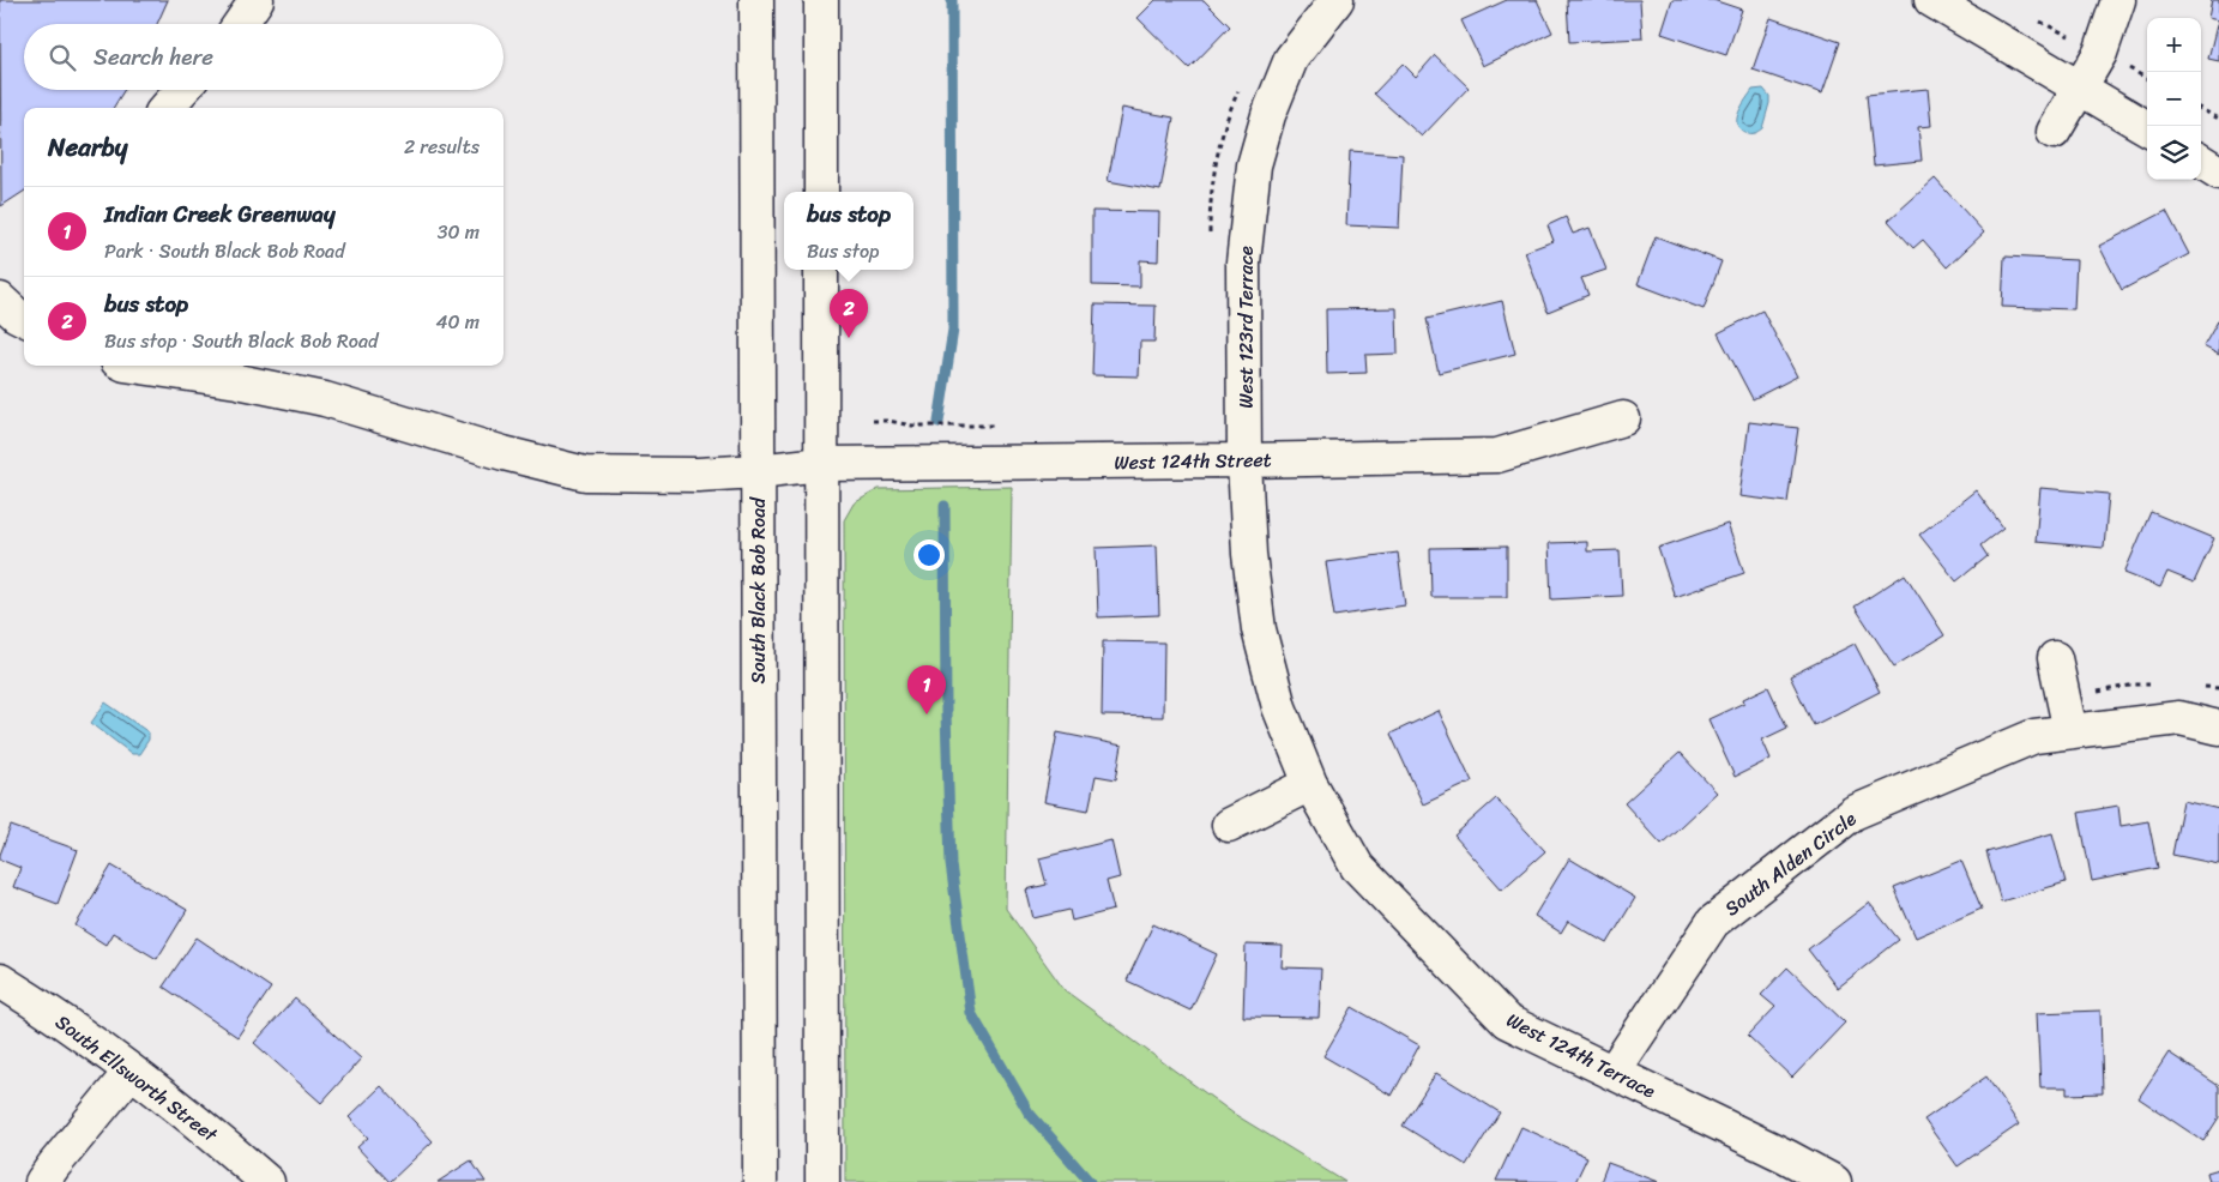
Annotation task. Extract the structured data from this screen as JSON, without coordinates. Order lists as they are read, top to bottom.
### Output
{
  "streets": {
    "street": [
      "West 123rd Terrace",
      "West 124th Street",
      "South Black Bob Road",
      "South Alden Circle",
      "West 124th Terrace",
      "South Ellsworth Street"
    ]
  },
  "crossings": [
    ["West 123rd Terrace", "West 124th Street"],
    ["West 123rd Terrace", "West 124th Terrace"],
    ["West 124th Street", "South Black Bob Road"],
    ["West 124th Street", "West 124th Terrace"],
    ["South Alden Circle", "West 124th Terrace"]
  ],
  "page": {
    "map_buttons": ["+", "−"],
    "search": "Search here",
    "heading": ["Nearby", "2 results"],
    "list": [
      {
        "mark": "1",
        "name": "Indian Creek Greenway",
        "note": "Park · South Black Bob Road",
        "value": "30 m"
      },
      {
        "mark": "2",
        "name": "bus stop",
        "note": "Bus stop · South Black Bob Road",
        "value": "40 m"
      }
    ],
    "popup": ["bus stop", "Bus stop"],
    "pins": ["2", "1"]
  }
}
